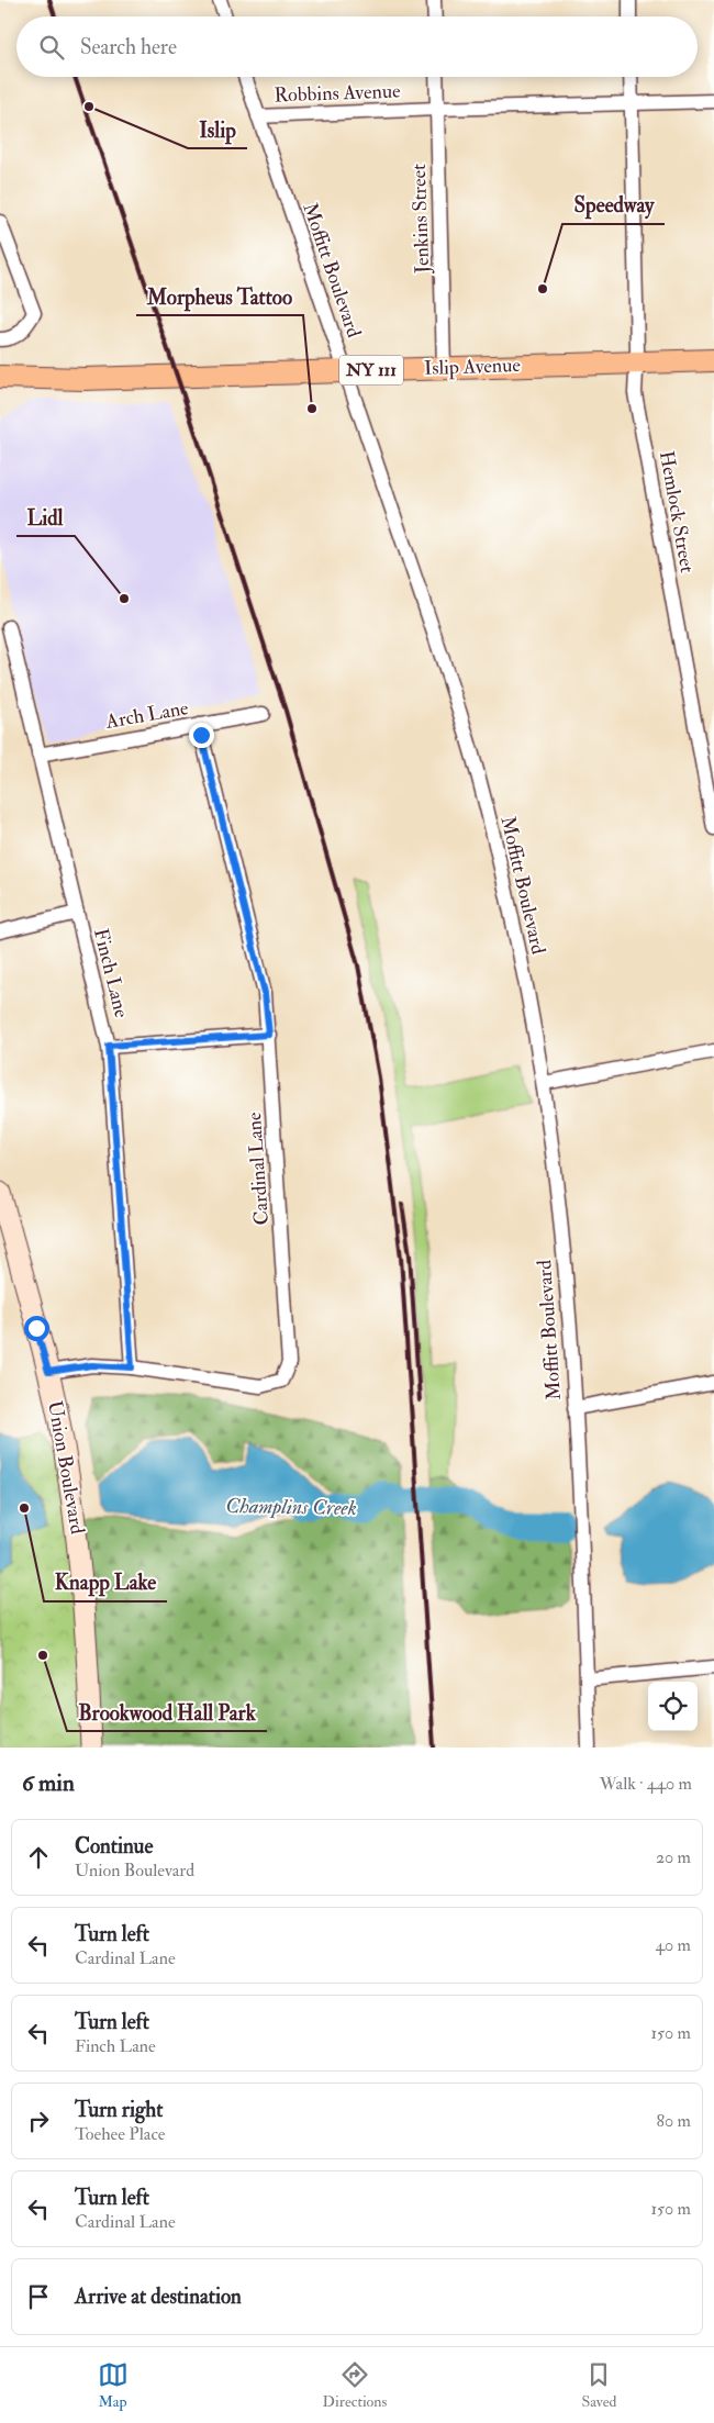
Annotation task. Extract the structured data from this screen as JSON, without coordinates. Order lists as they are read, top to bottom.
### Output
{
  "streets": {
    "main road": ["Islip Avenue", "NY 111", "Union Boulevard"],
    "street": [
      "Robbins Avenue",
      "Jenkins Street",
      "Moffitt Boulevard",
      "Hemlock Street",
      "Arch Lane",
      "Finch Lane",
      "Cardinal Lane"
    ]
  },
  "crossings": [
    ["Robbins Avenue", "Jenkins Street"],
    ["Robbins Avenue", "Moffitt Boulevard"],
    ["Robbins Avenue", "Hemlock Street"],
    ["Jenkins Street", "Islip Avenue"],
    ["Moffitt Boulevard", "Islip Avenue"],
    ["Islip Avenue", "Hemlock Street"],
    ["Arch Lane", "Finch Lane"],
    ["Arch Lane", "Cardinal Lane"],
    ["Finch Lane", "Cardinal Lane"],
    ["Cardinal Lane", "Union Boulevard"]
  ],
  "water": ["Champlins Creek"],
  "places": [
    "Islip",
    "Speedway",
    "Morpheus Tattoo",
    "Lidl",
    "Knapp Lake",
    "Brookwood Hall Park"
  ],
  "page": {
    "search": "Search here",
    "heading": ["6 min", "Walk · 440 m"],
    "list": [
      ["Continue", "Union Boulevard", "20 m"],
      ["Turn left", "Cardinal Lane", "40 m"],
      ["Turn left", "Finch Lane", "150 m"],
      ["Turn right", "Toehee Place", "80 m"],
      ["Turn left", "Cardinal Lane", "150 m"],
      "Arrive at destination"
    ],
    "nav": ["Map", "Directions", "Saved"]
  }
}
